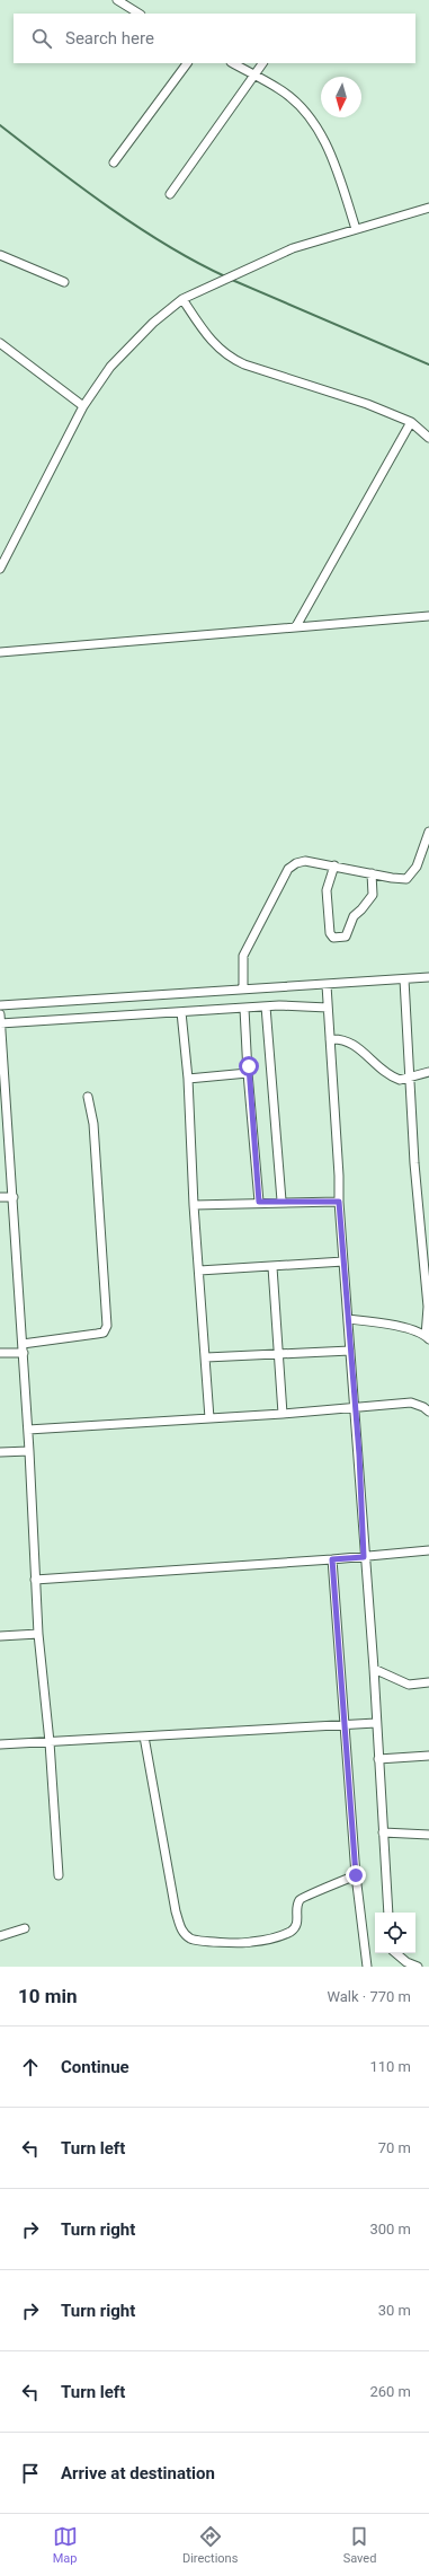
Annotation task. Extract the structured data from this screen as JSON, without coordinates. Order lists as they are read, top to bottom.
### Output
{
  "north": "bottom",
  "page": {
    "search": "Search here",
    "heading": ["10 min", "Walk · 770 m"],
    "list": [
      ["Continue", "110 m"],
      ["Turn left", "70 m"],
      ["Turn right", "300 m"],
      ["Turn right", "30 m"],
      ["Turn left", "260 m"],
      "Arrive at destination"
    ],
    "nav": ["Map", "Directions", "Saved"]
  }
}
